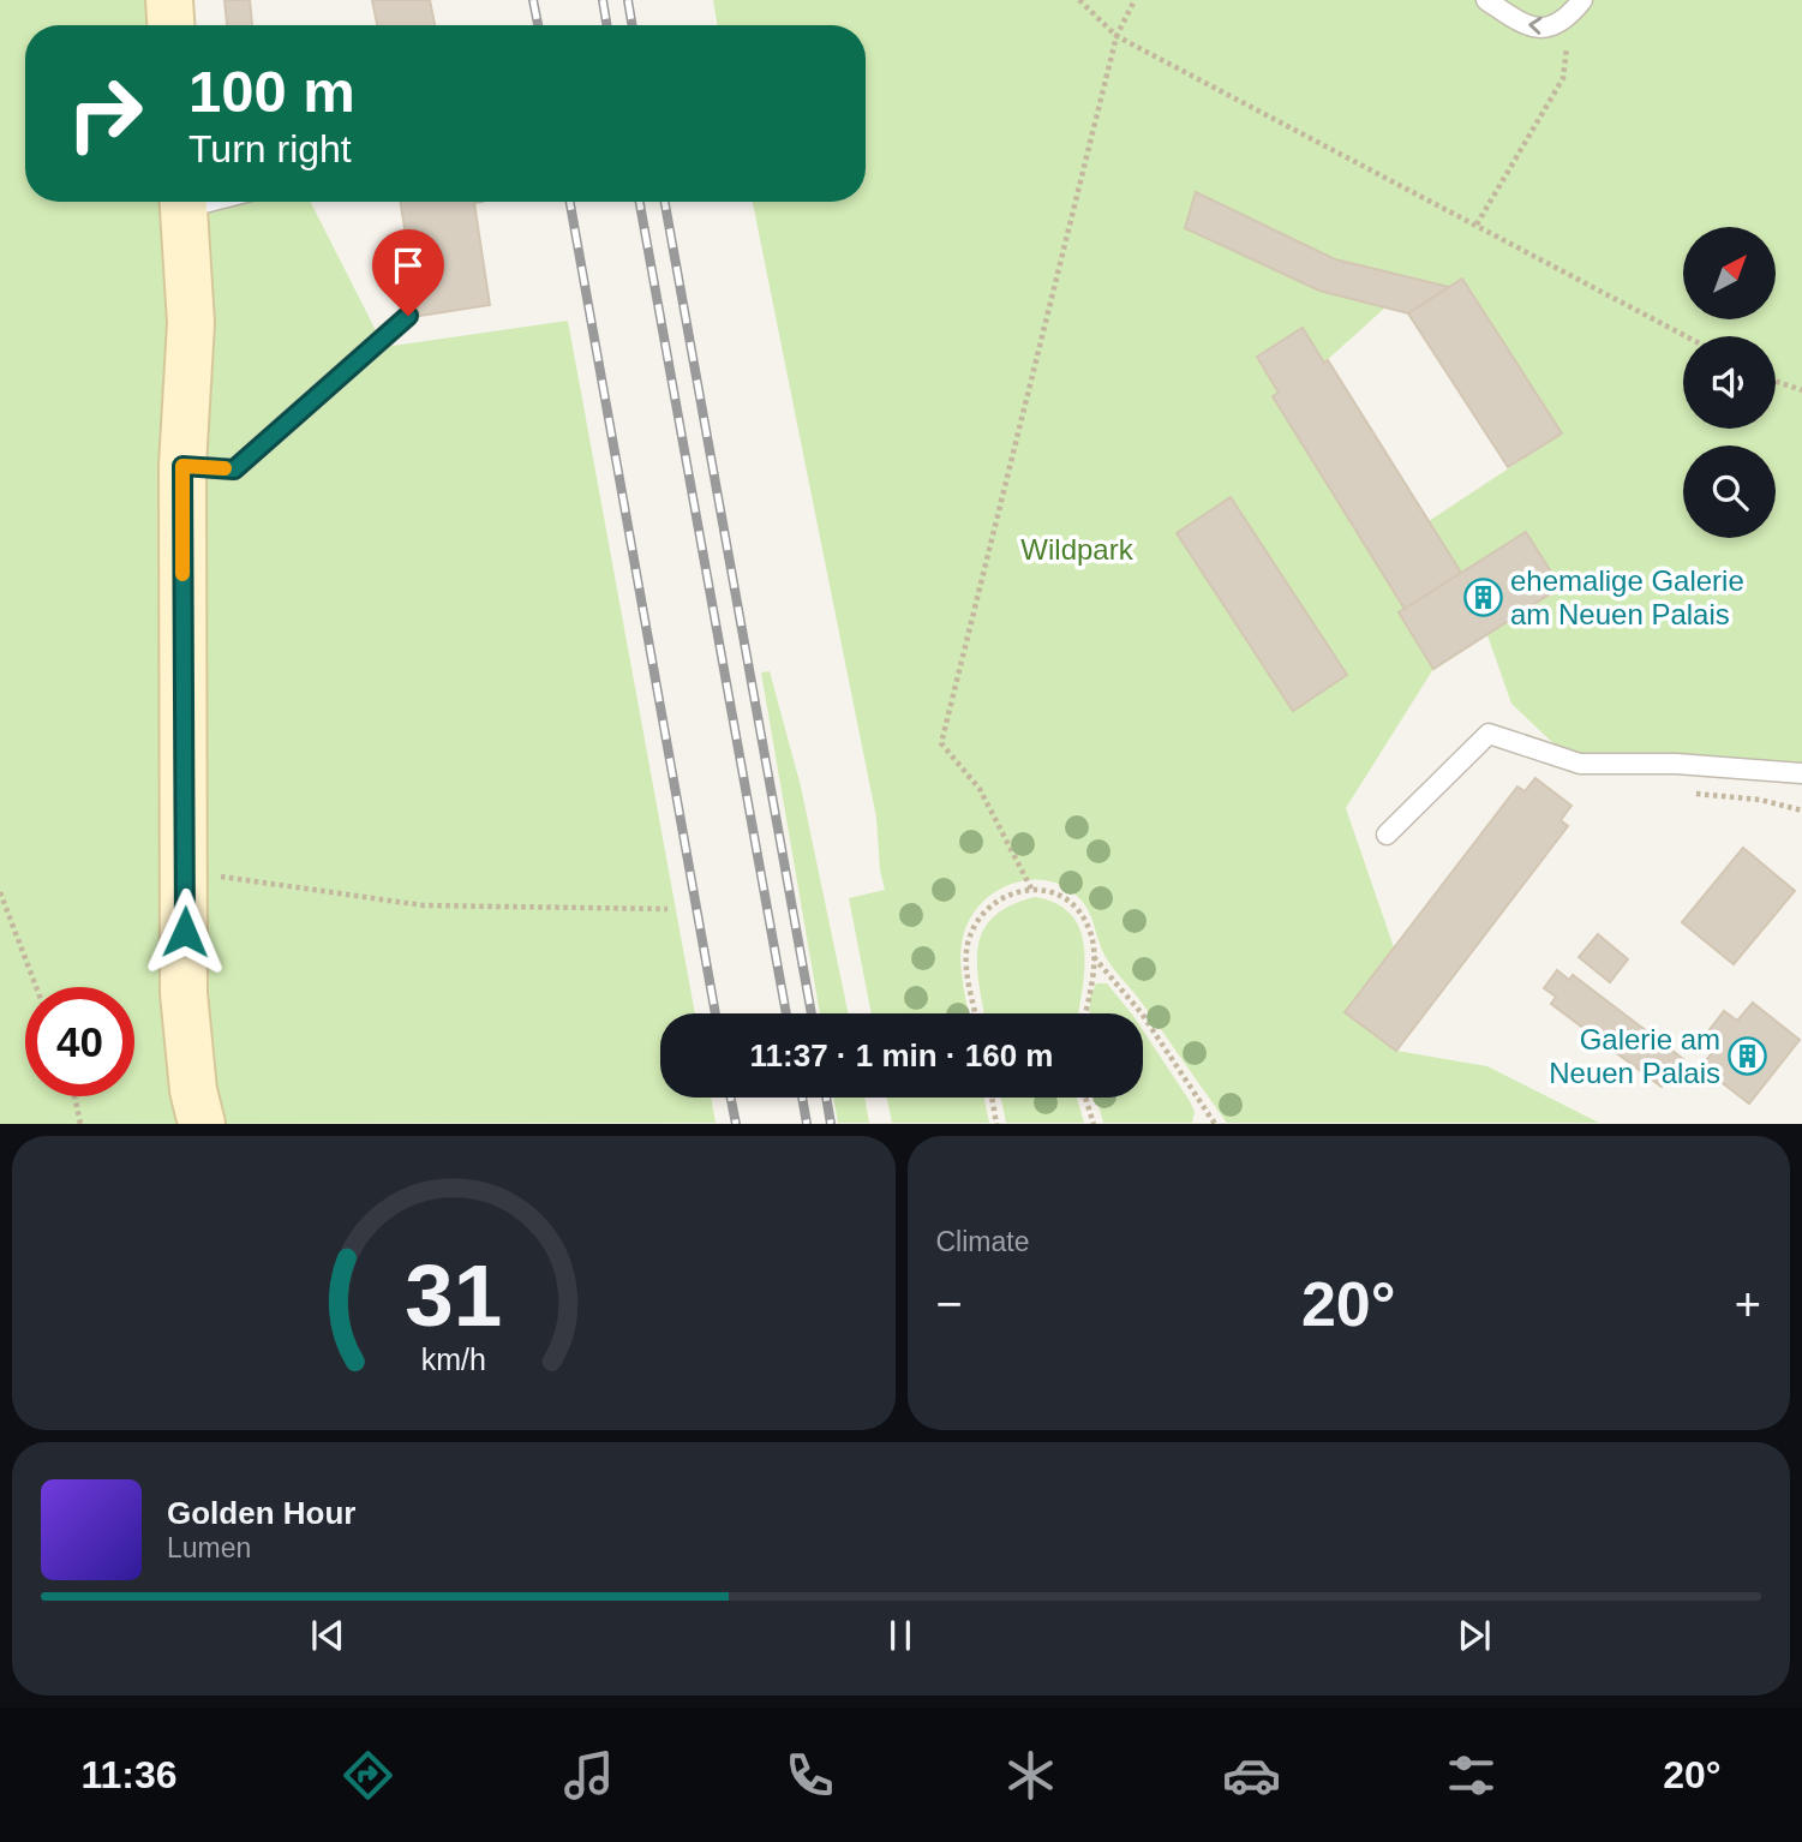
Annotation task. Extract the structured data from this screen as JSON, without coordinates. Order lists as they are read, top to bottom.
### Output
{
  "parks": ["Wildpark"],
  "places": {
    "building": ["ehemalige Galerie am Neuen Palais", "Galerie am Neuen Palais"]
  },
  "north": "top right",
  "page": {
    "turn": ["100 m", "Turn right"],
    "limit": "40",
    "trip": "11:37 · 1 min · 160 m",
    "tile": "Climate",
    "heat": ["−", "20°", "+"],
    "song": ["Golden Hour", "Lumen"],
    "tabs": ["11:36", "20°"],
    "gauge": ["31", "km/h"]
  }
}
